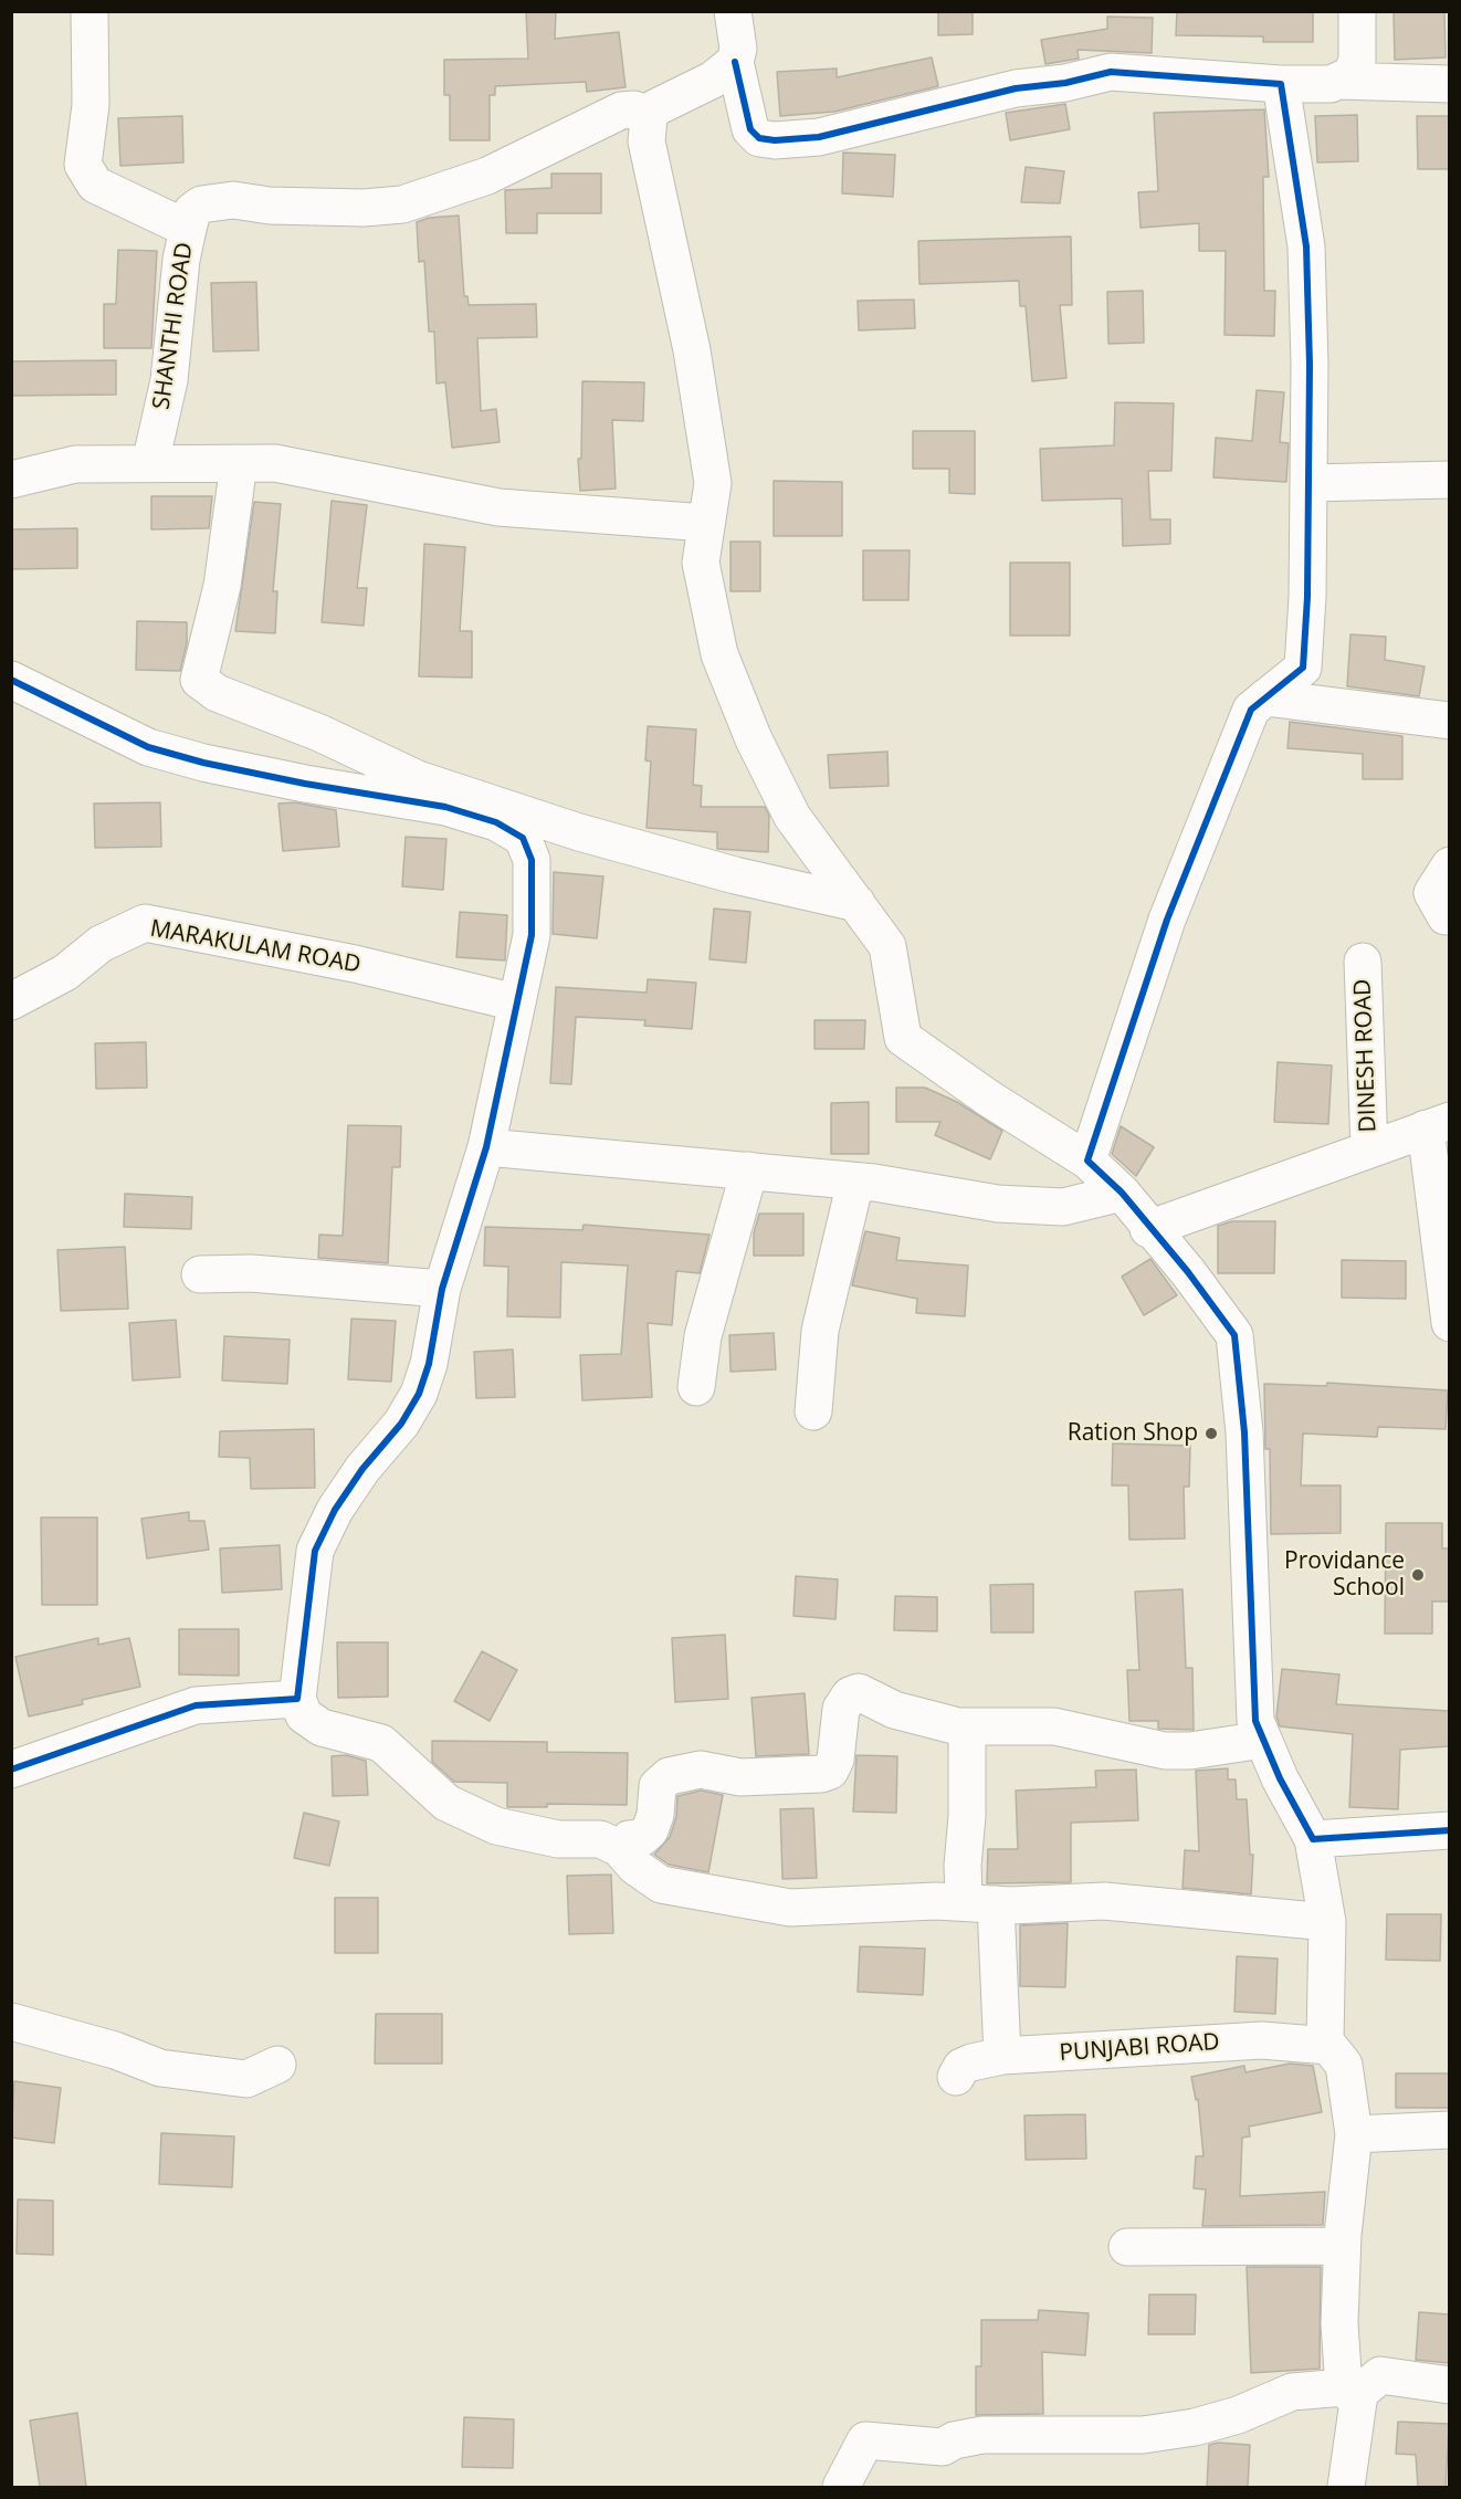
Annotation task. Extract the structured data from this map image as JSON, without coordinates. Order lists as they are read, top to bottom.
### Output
{
  "streets": {
    "street": [
      "SHANTHI ROAD",
      "MARAKULAM ROAD",
      "DINESH ROAD",
      "PUNJABI ROAD"
    ]
  },
  "places": ["Ration Shop", "Providance School"]
}
